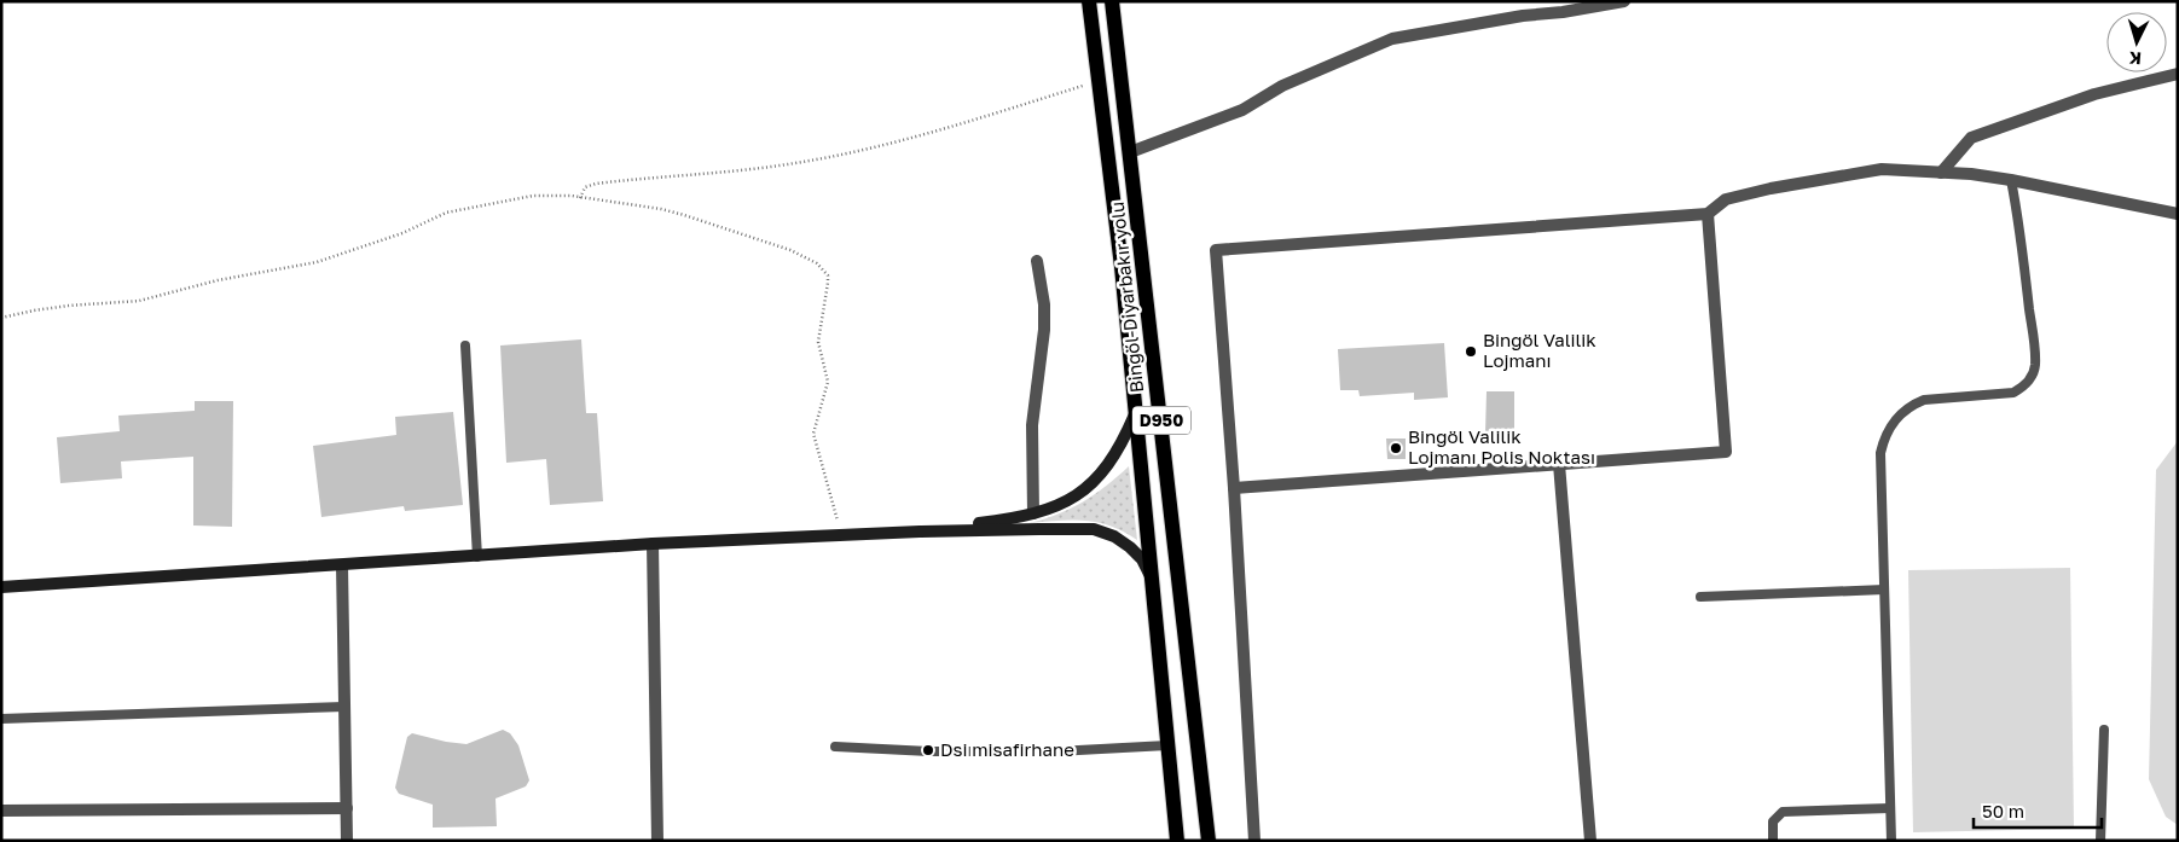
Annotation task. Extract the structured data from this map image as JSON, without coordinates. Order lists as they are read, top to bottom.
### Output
{
  "streets": {
    "main road": ["Bingöl-Diyarbakır yolu", "D950"]
  },
  "places": ["Bingöl Valilik Lojmanı", "Bingöl Valilik Lojmanı Polis Noktası", "Dsi misafirhane"],
  "scale_bar": "50 m",
  "north": "bottom"
}
